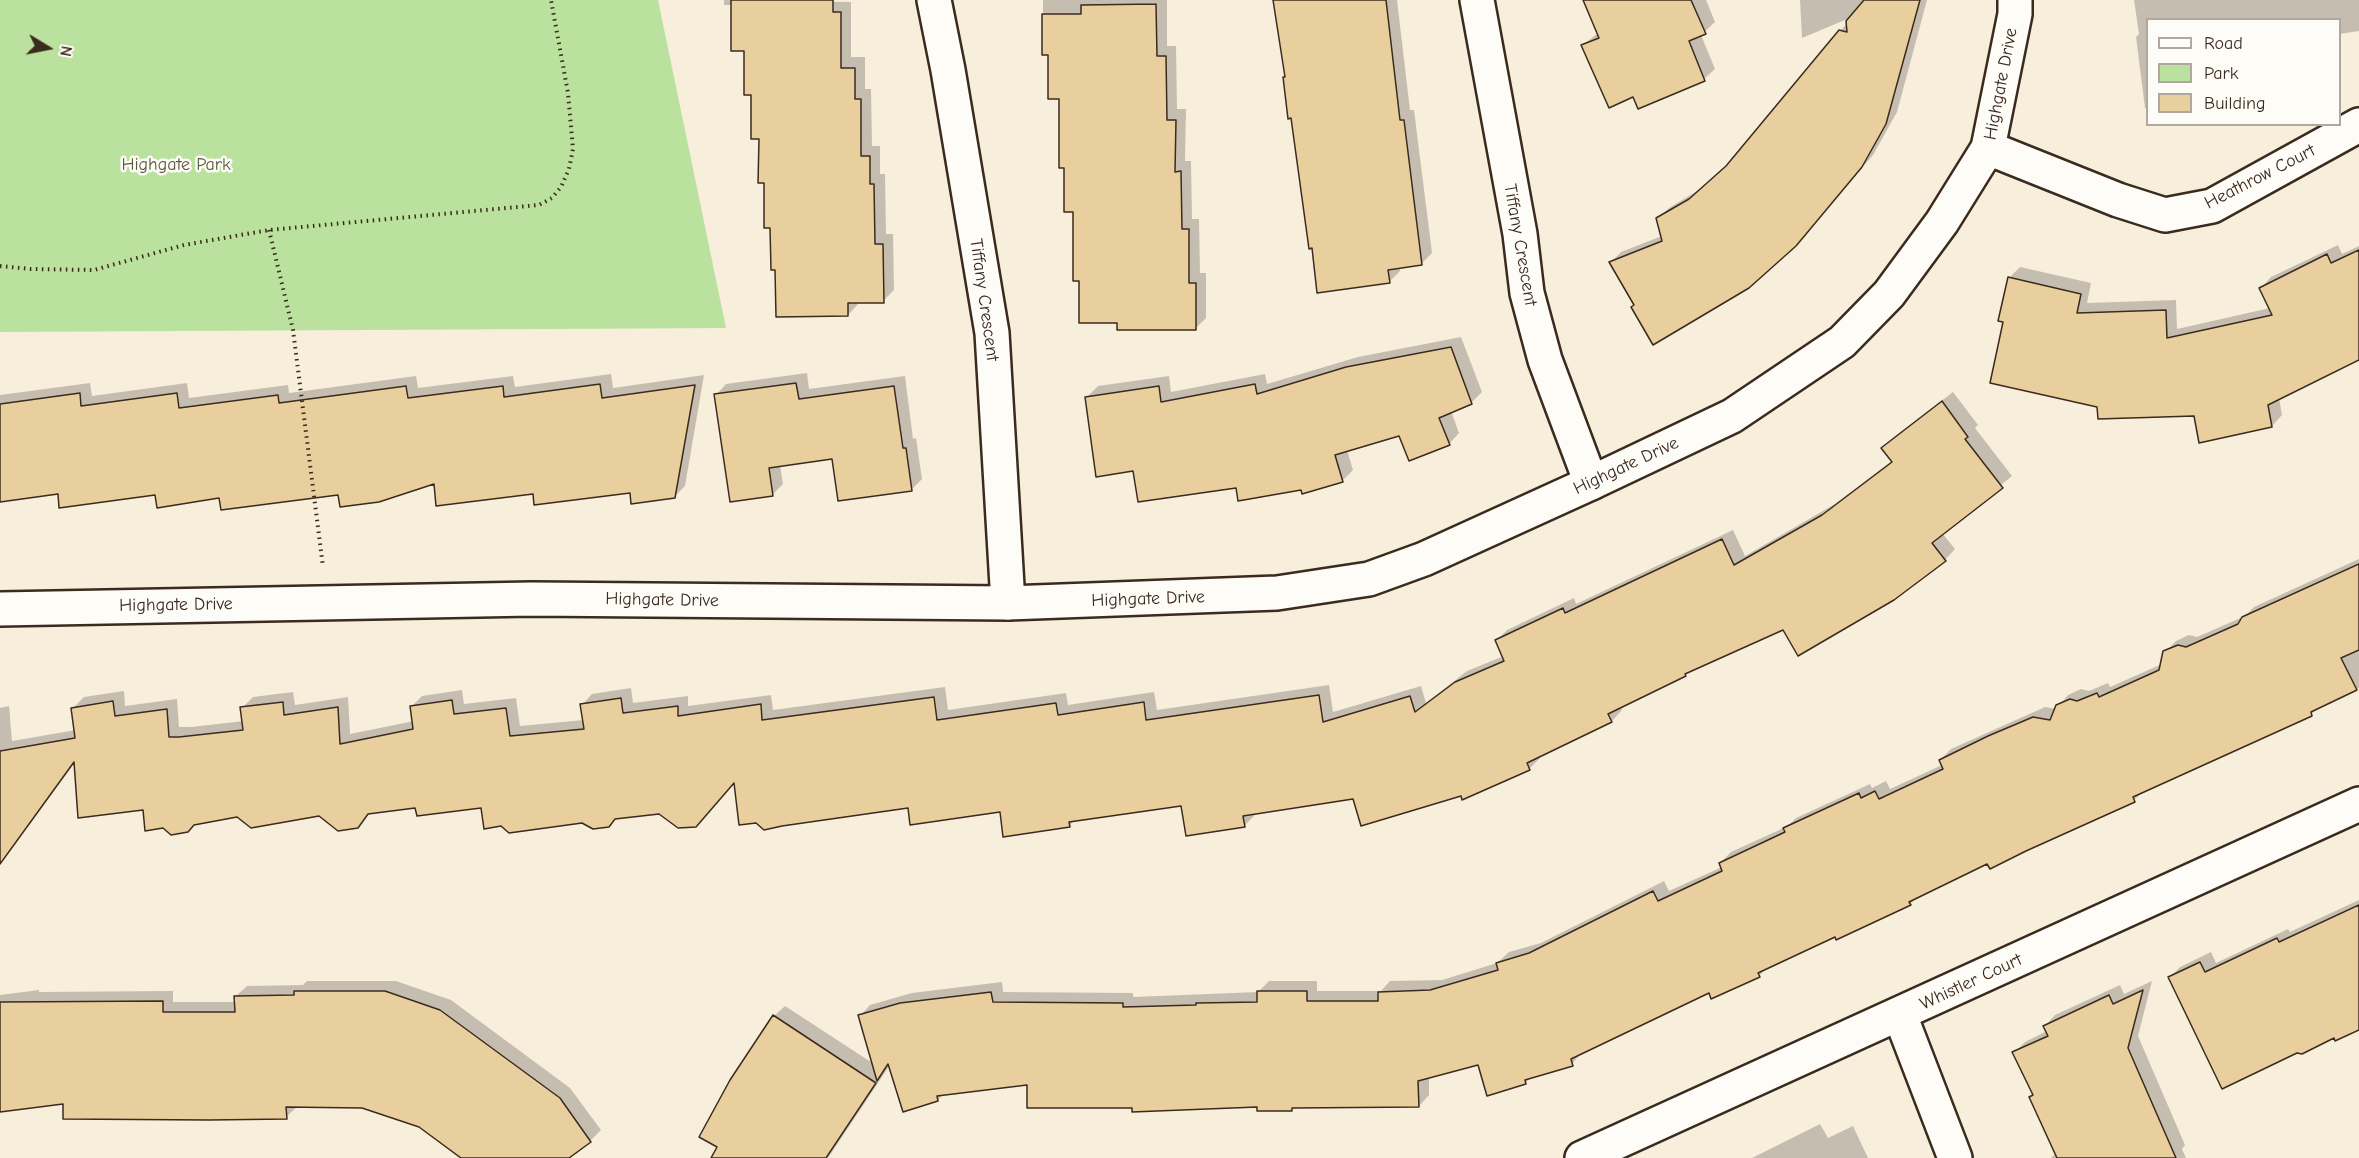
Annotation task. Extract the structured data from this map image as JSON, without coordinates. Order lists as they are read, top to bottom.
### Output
{
  "streets": {
    "street": [
      "Highgate Drive",
      "Heathrow Court",
      "Tiffany Crescent",
      "Whistler Court"
    ]
  },
  "crossings": [
    ["Highgate Drive", "Heathrow Court"],
    ["Highgate Drive", "Tiffany Crescent"]
  ],
  "parks": ["Highgate Park"],
  "legend": ["Road", "Park", "Building"],
  "north": "right"
}
